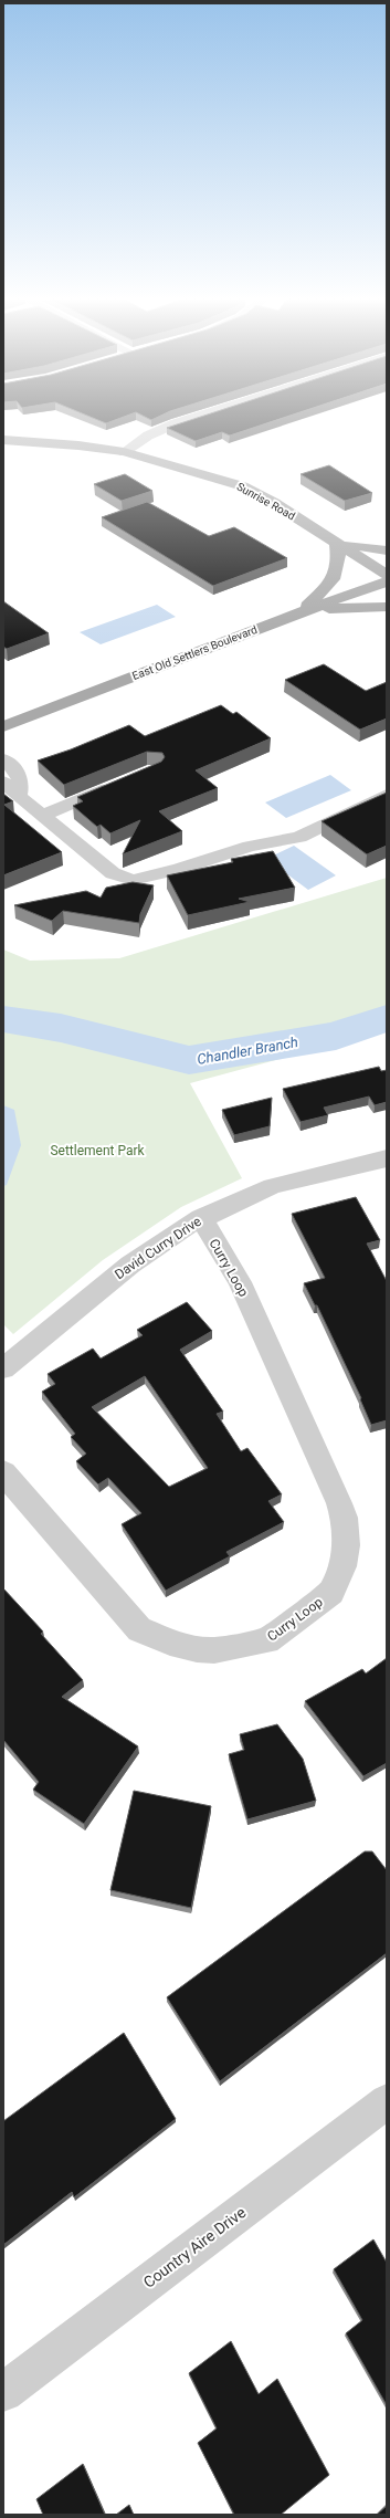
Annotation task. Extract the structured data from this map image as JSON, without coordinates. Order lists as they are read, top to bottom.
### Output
{
  "streets": {
    "main road": ["Sunrise Road", "East Old Settlers Boulevard"],
    "street": ["David Curry Drive", "Curry Loop", "Country Aire Drive"]
  },
  "crossings": [
    ["David Curry Drive", "Curry Loop"]
  ],
  "water": ["Chandler Branch"],
  "parks": ["Settlement Park"]
}
